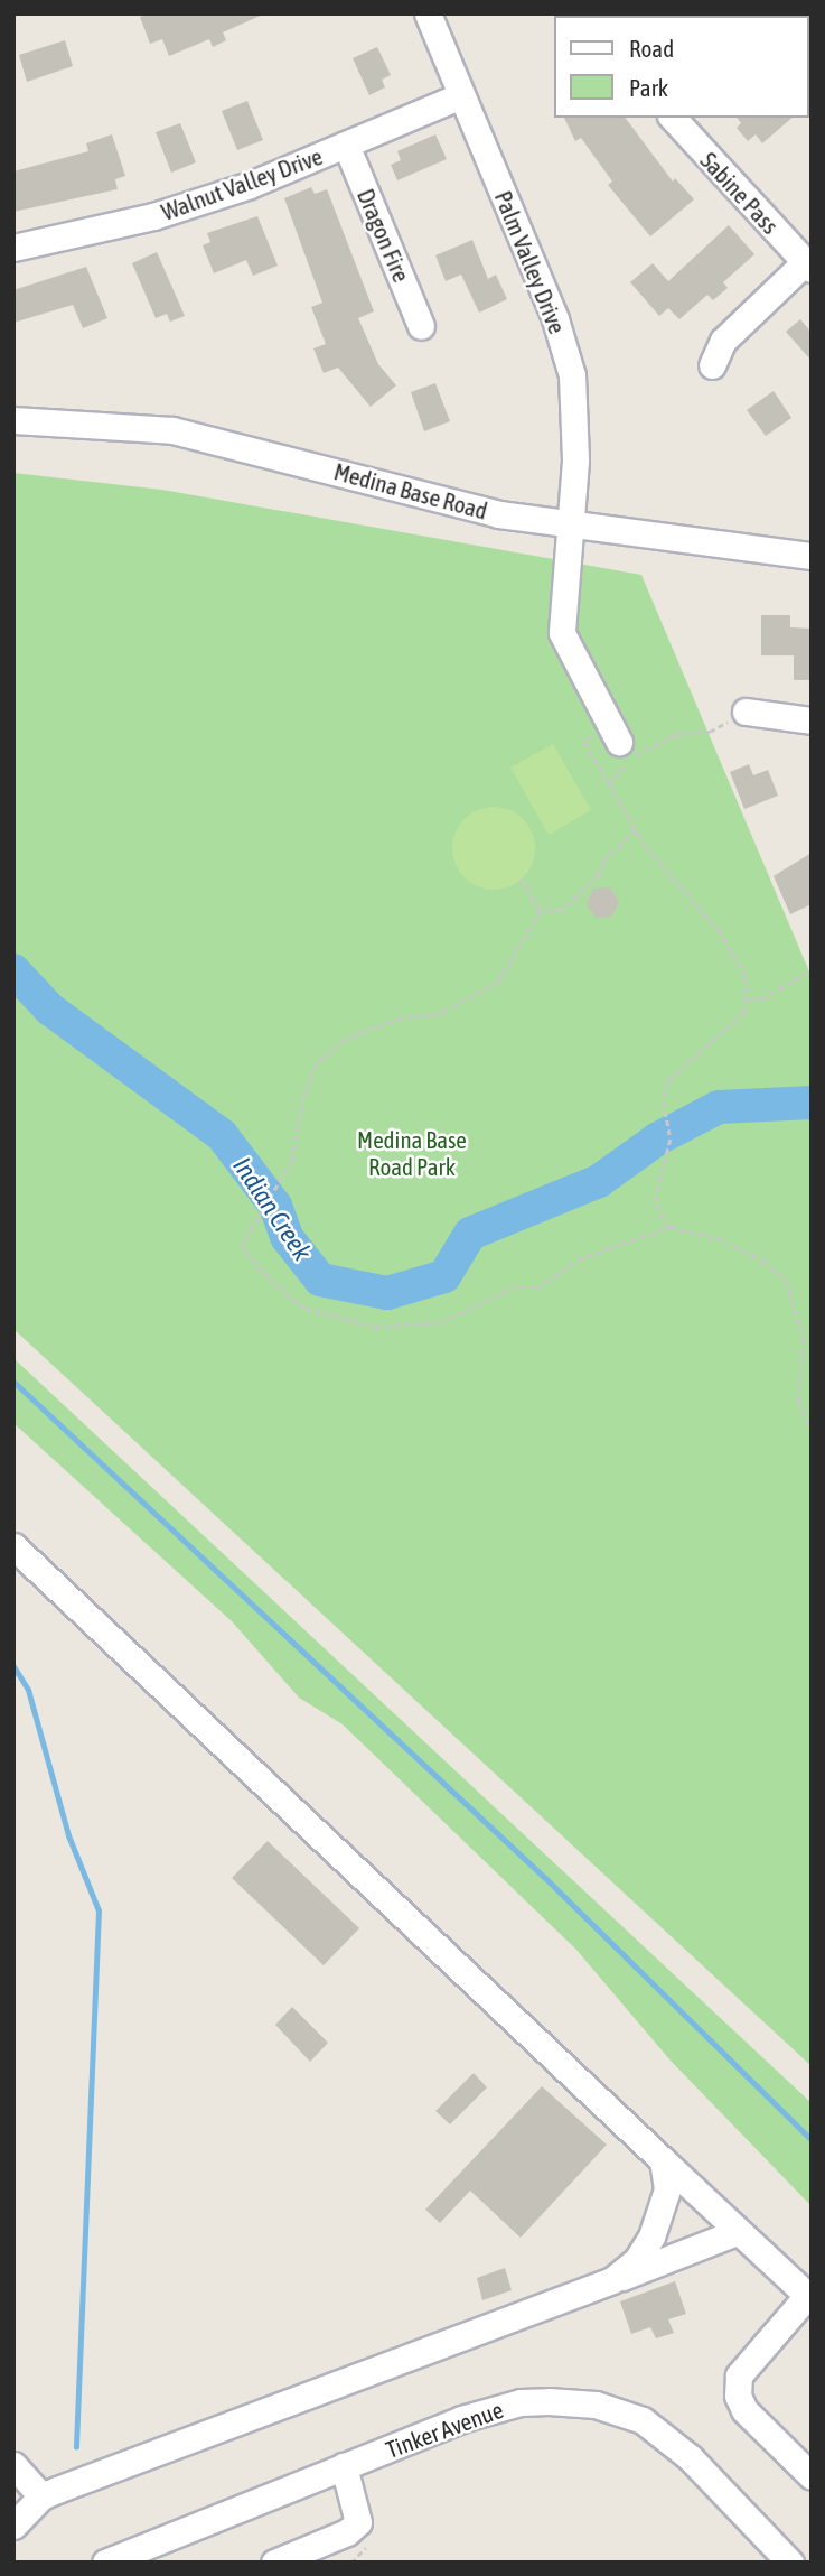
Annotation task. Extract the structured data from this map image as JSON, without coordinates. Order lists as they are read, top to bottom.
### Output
{
  "streets": {
    "street": [
      "Walnut Valley Drive",
      "Sabine Pass",
      "Dragon Fire",
      "Palm Valley Drive",
      "Medina Base Road",
      "Tinker Avenue"
    ]
  },
  "crossings": [
    ["Walnut Valley Drive", "Dragon Fire"],
    ["Walnut Valley Drive", "Palm Valley Drive"],
    ["Palm Valley Drive", "Medina Base Road"]
  ],
  "water": ["Indian Creek"],
  "parks": ["Medina Base Road Park"],
  "legend": ["Road", "Park"]
}
